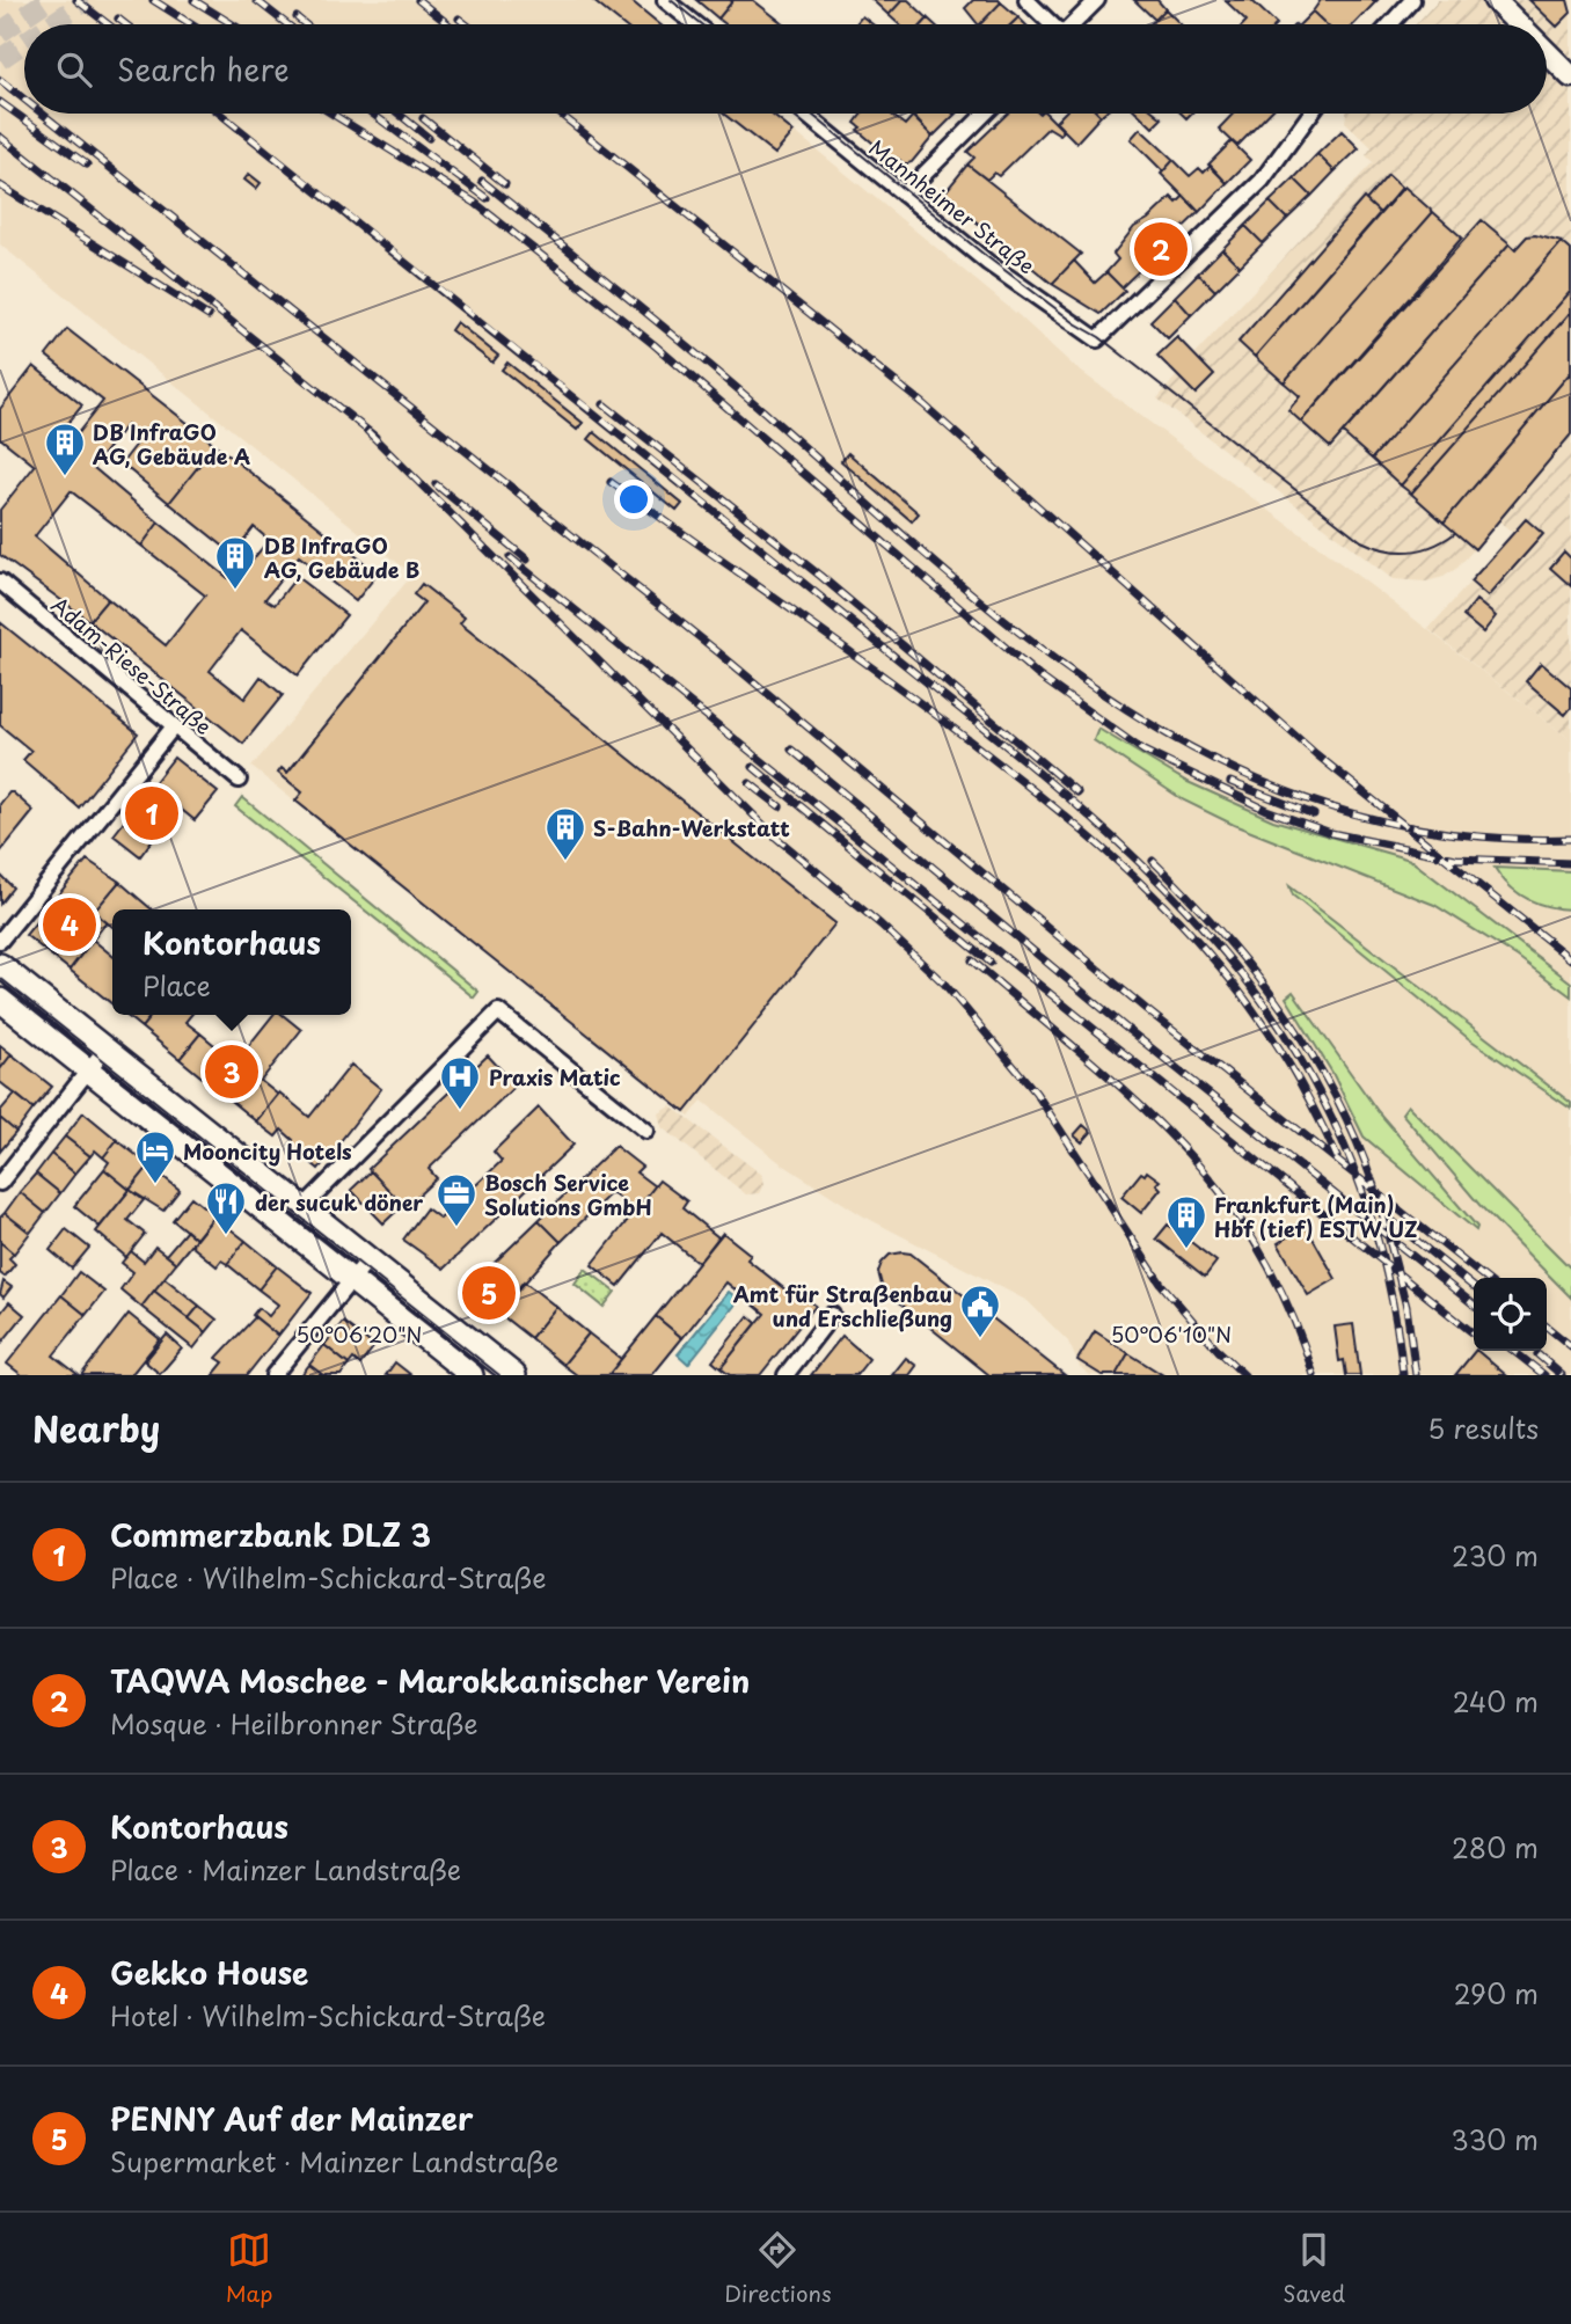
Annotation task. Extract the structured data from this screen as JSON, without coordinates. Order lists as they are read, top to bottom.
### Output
{
  "streets": {
    "street": ["Mannheimer Straße", "Adam-Riese-Straße"]
  },
  "places": {
    "building": [
      "DB InfraGO AG, Gebäude A",
      "DB InfraGO AG, Gebäude B",
      "S-Bahn-Werkstatt",
      "Frankfurt (Main) Hbf (tief) ESTW UZ"
    ],
    "hospital": ["Praxis Matic"],
    "hotel": ["Mooncity Hotels"],
    "office": ["Bosch Service Solutions GmbH"],
    "restaurant": ["der sucuk döner"],
    "public building": ["Amt für Straßenbau und Erschließung"]
  },
  "page": {
    "search": "Search here",
    "pins": [
      "2",
      "1",
      "4",
      "3",
      "5"
    ],
    "popup": ["Kontorhaus", "Place"],
    "heading": ["Nearby", "5 results"],
    "list": [
      {
        "mark": "1",
        "name": "Commerzbank DLZ 3",
        "note": "Place · Wilhelm-Schickard-Straße",
        "value": "230 m"
      },
      {
        "mark": "2",
        "name": "TAQWA Moschee - Marokkanischer Verein",
        "note": "Mosque · Heilbronner Straße",
        "value": "240 m"
      },
      {
        "mark": "3",
        "name": "Kontorhaus",
        "note": "Place · Mainzer Landstraße",
        "value": "280 m"
      },
      {
        "mark": "4",
        "name": "Gekko House",
        "note": "Hotel · Wilhelm-Schickard-Straße",
        "value": "290 m"
      },
      {
        "mark": "5",
        "name": "PENNY Auf der Mainzer",
        "note": "Supermarket · Mainzer Landstraße",
        "value": "330 m"
      }
    ],
    "nav": ["Map", "Directions", "Saved"]
  },
  "coordinates": ["50°06'20\"N", "50°06'10\"N"]
}
